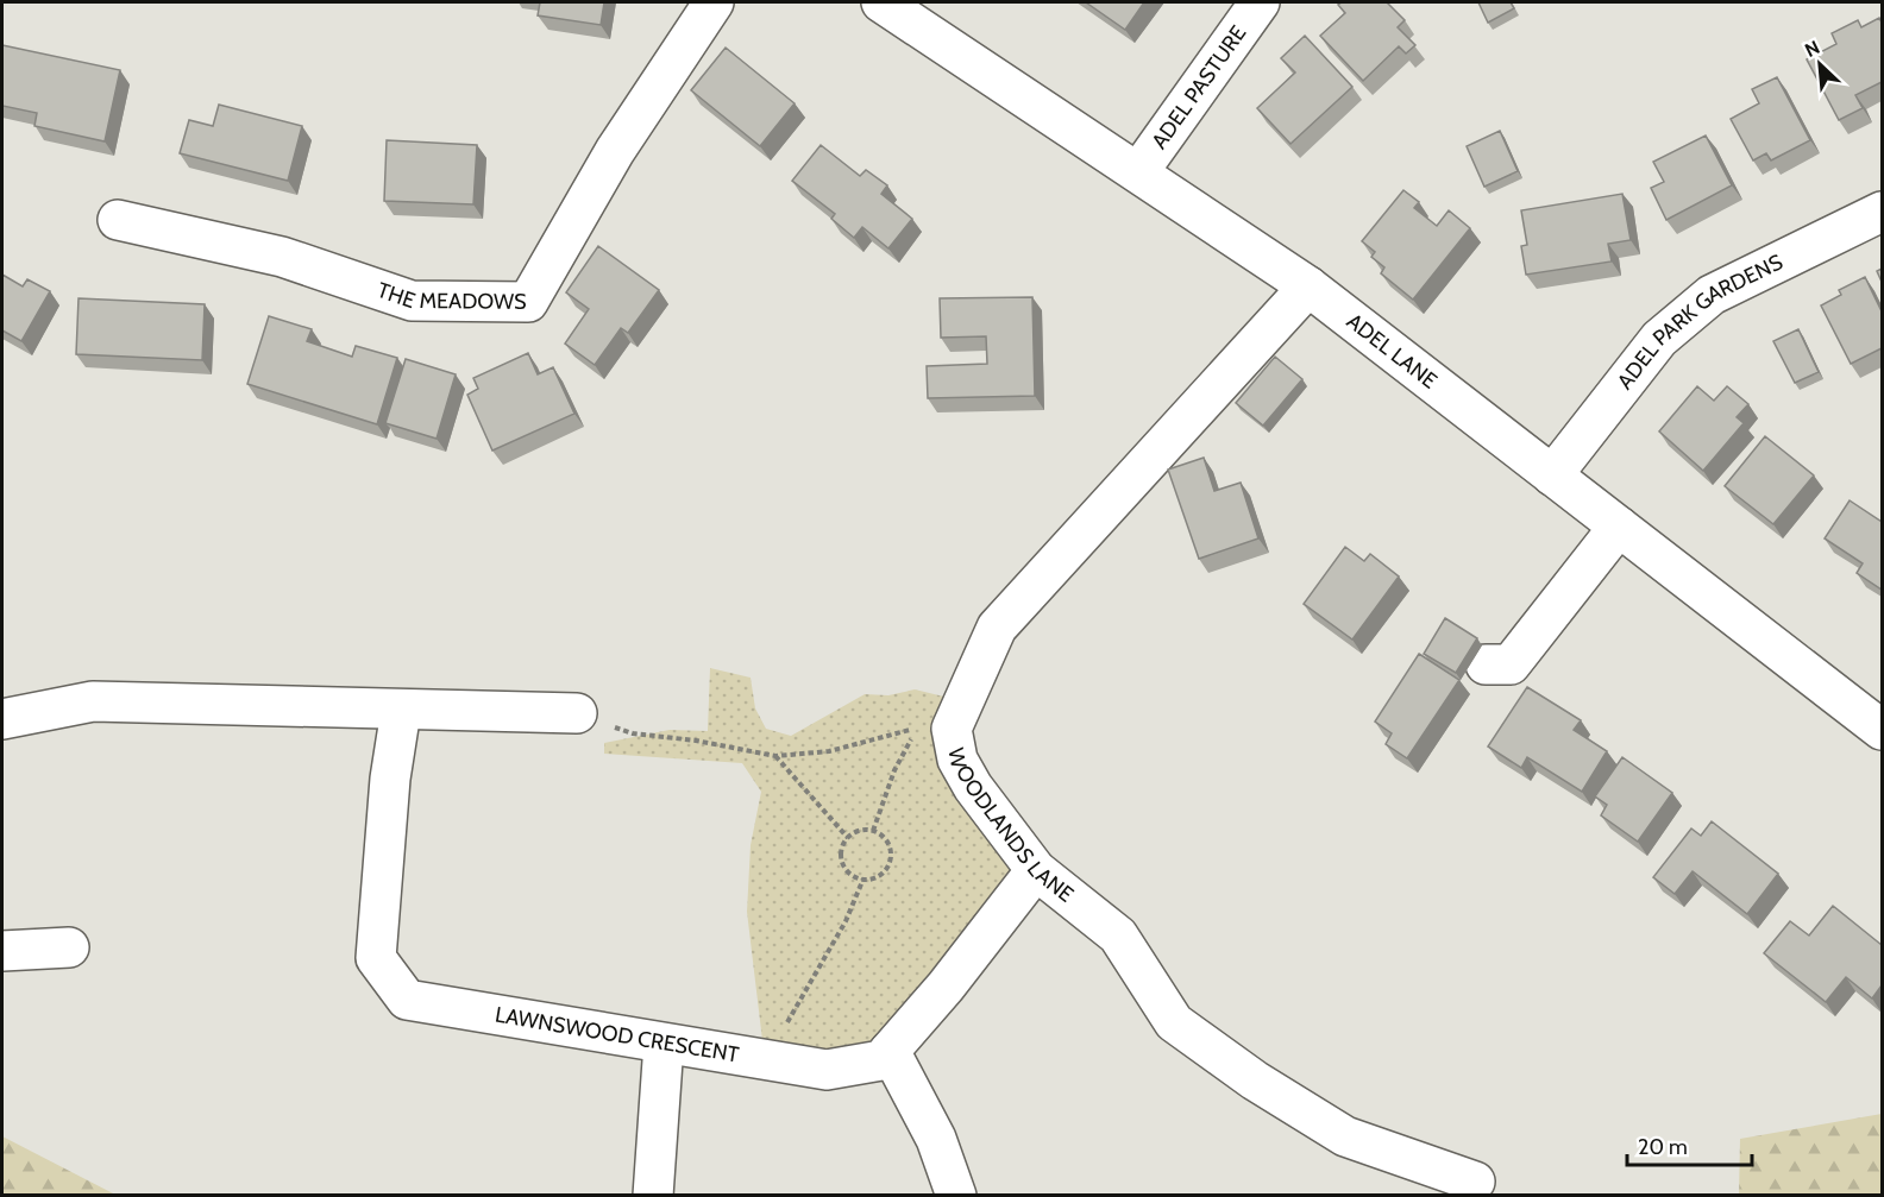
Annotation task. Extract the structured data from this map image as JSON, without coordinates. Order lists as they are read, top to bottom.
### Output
{
  "streets": {
    "street": [
      "ADEL PASTURE",
      "THE MEADOWS",
      "ADEL PARK GARDENS",
      "ADEL LANE",
      "WOODLANDS LANE",
      "LAWNSWOOD CRESCENT"
    ]
  },
  "crossings": [
    ["ADEL PASTURE", "ADEL LANE"],
    ["ADEL PARK GARDENS", "ADEL LANE"],
    ["ADEL LANE", "WOODLANDS LANE"],
    ["WOODLANDS LANE", "LAWNSWOOD CRESCENT"]
  ],
  "scale_bar": "20 m",
  "north": "top left"
}
